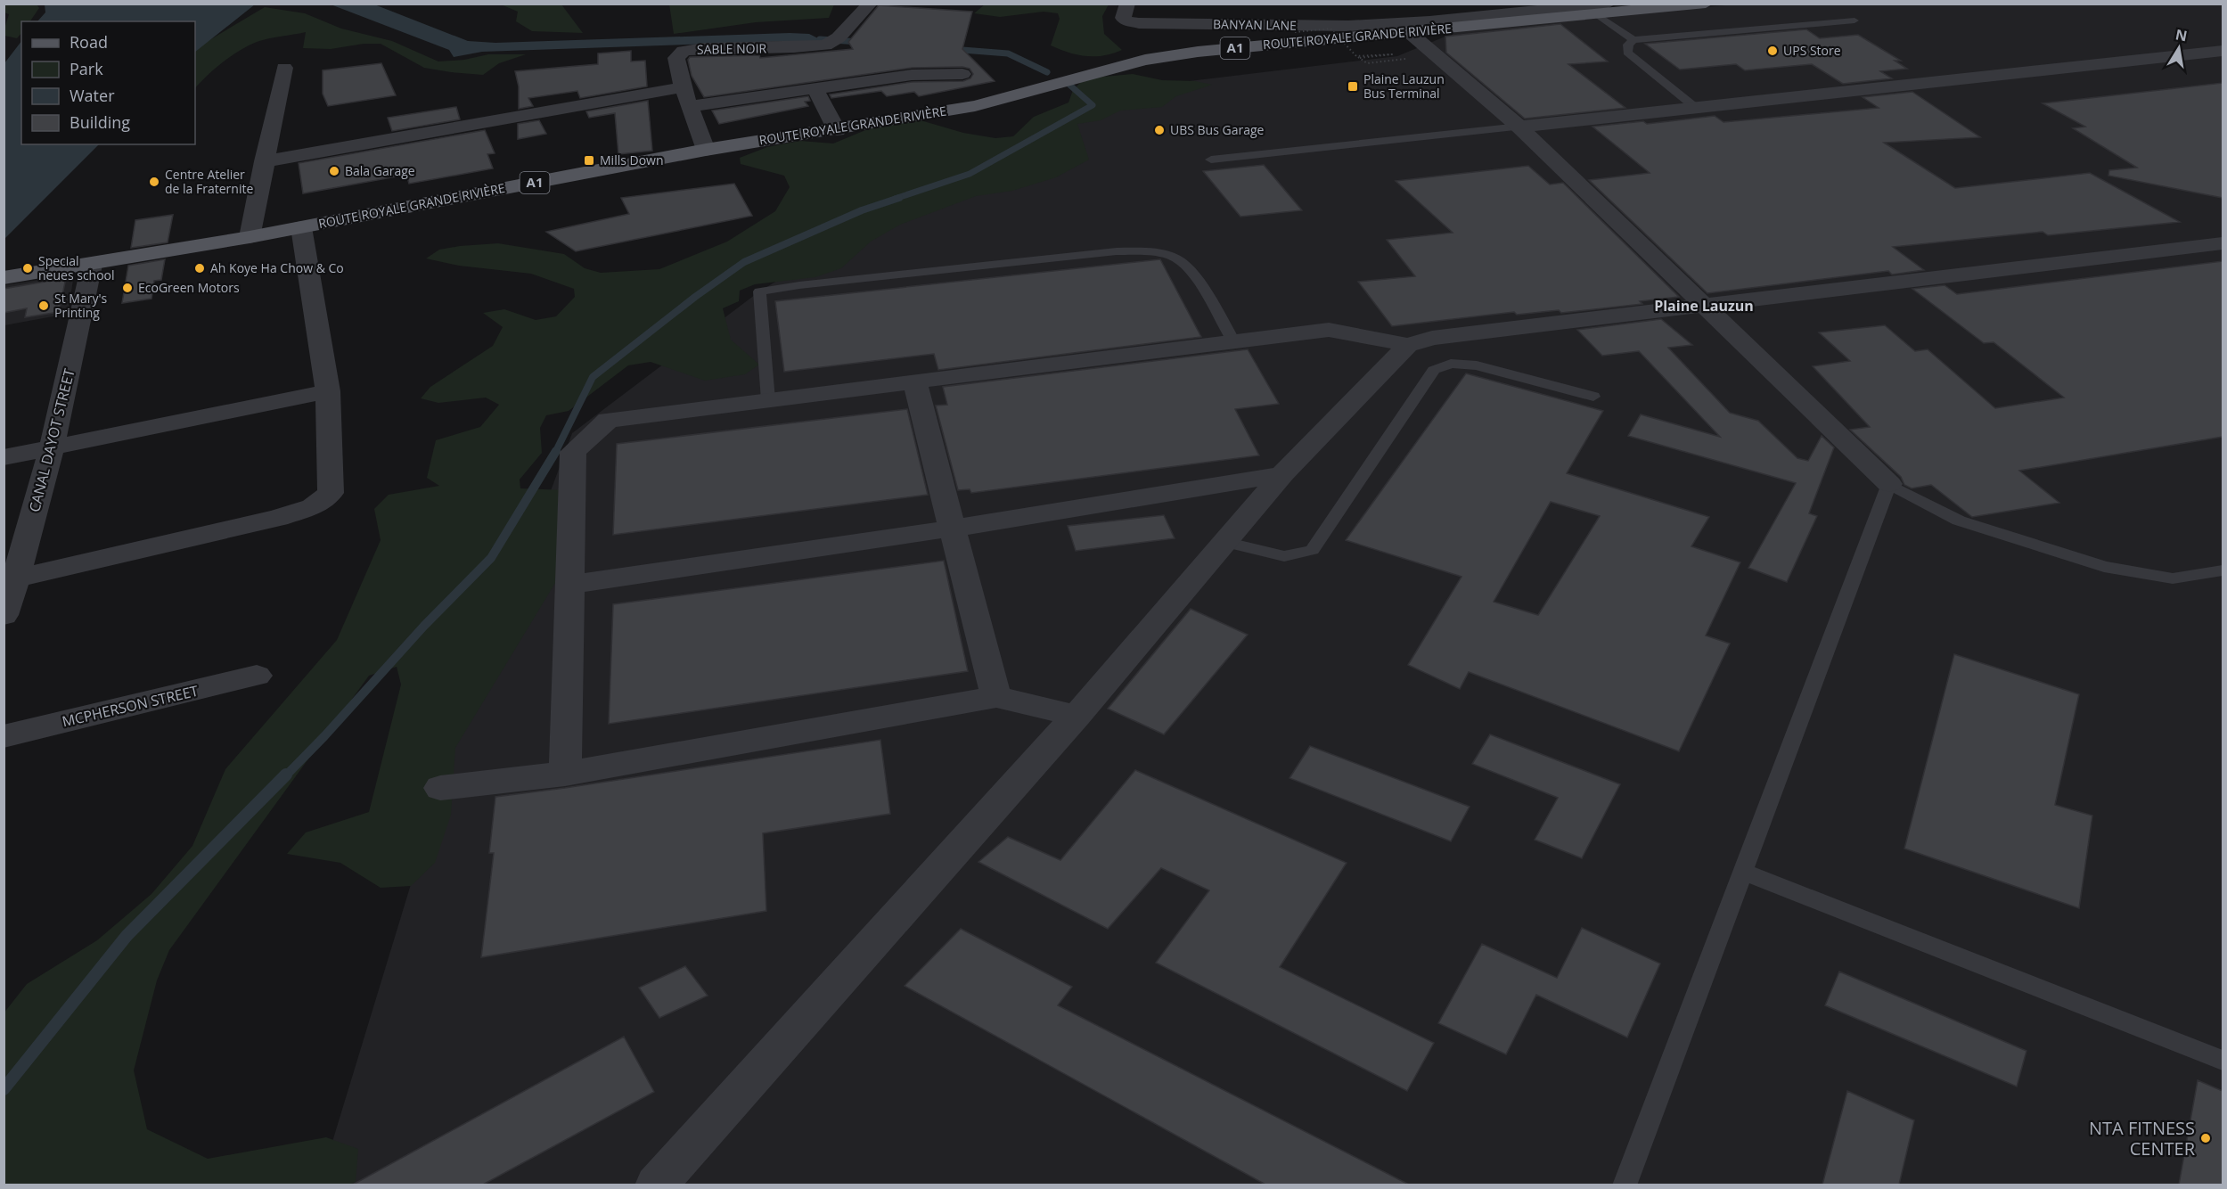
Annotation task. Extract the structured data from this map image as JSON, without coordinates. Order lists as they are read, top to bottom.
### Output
{
  "streets": {
    "main road": ["ROUTE ROYALE GRANDE RIVIÈRE", "A1"],
    "street": [
      "BANYAN LANE",
      "SABLE NOIR",
      "CANAL DAYOT STREET",
      "MCPHERSON STREET"
    ]
  },
  "crossings": [
    ["BANYAN LANE", "ROUTE ROYALE GRANDE RIVIÈRE"],
    ["ROUTE ROYALE GRANDE RIVIÈRE", "SABLE NOIR"],
    ["ROUTE ROYALE GRANDE RIVIÈRE", "CANAL DAYOT STREET"]
  ],
  "districts": ["Plaine Lauzun"],
  "places": {
    "other": [
      "UPS Store",
      "UBS Bus Garage",
      "Bala Garage",
      "Centre Atelier de la Fraternite",
      "Special neues school",
      "Ah Koye Ha Chow & Co",
      "EcoGreen Motors",
      "St Mary's Printing",
      "NTA FITNESS CENTER"
    ],
    "transit": ["Plaine Lauzun Bus Terminal", "Mills Down"]
  },
  "legend": [
    "Road",
    "Park",
    "Water",
    "Building"
  ],
  "north": "top"
}
